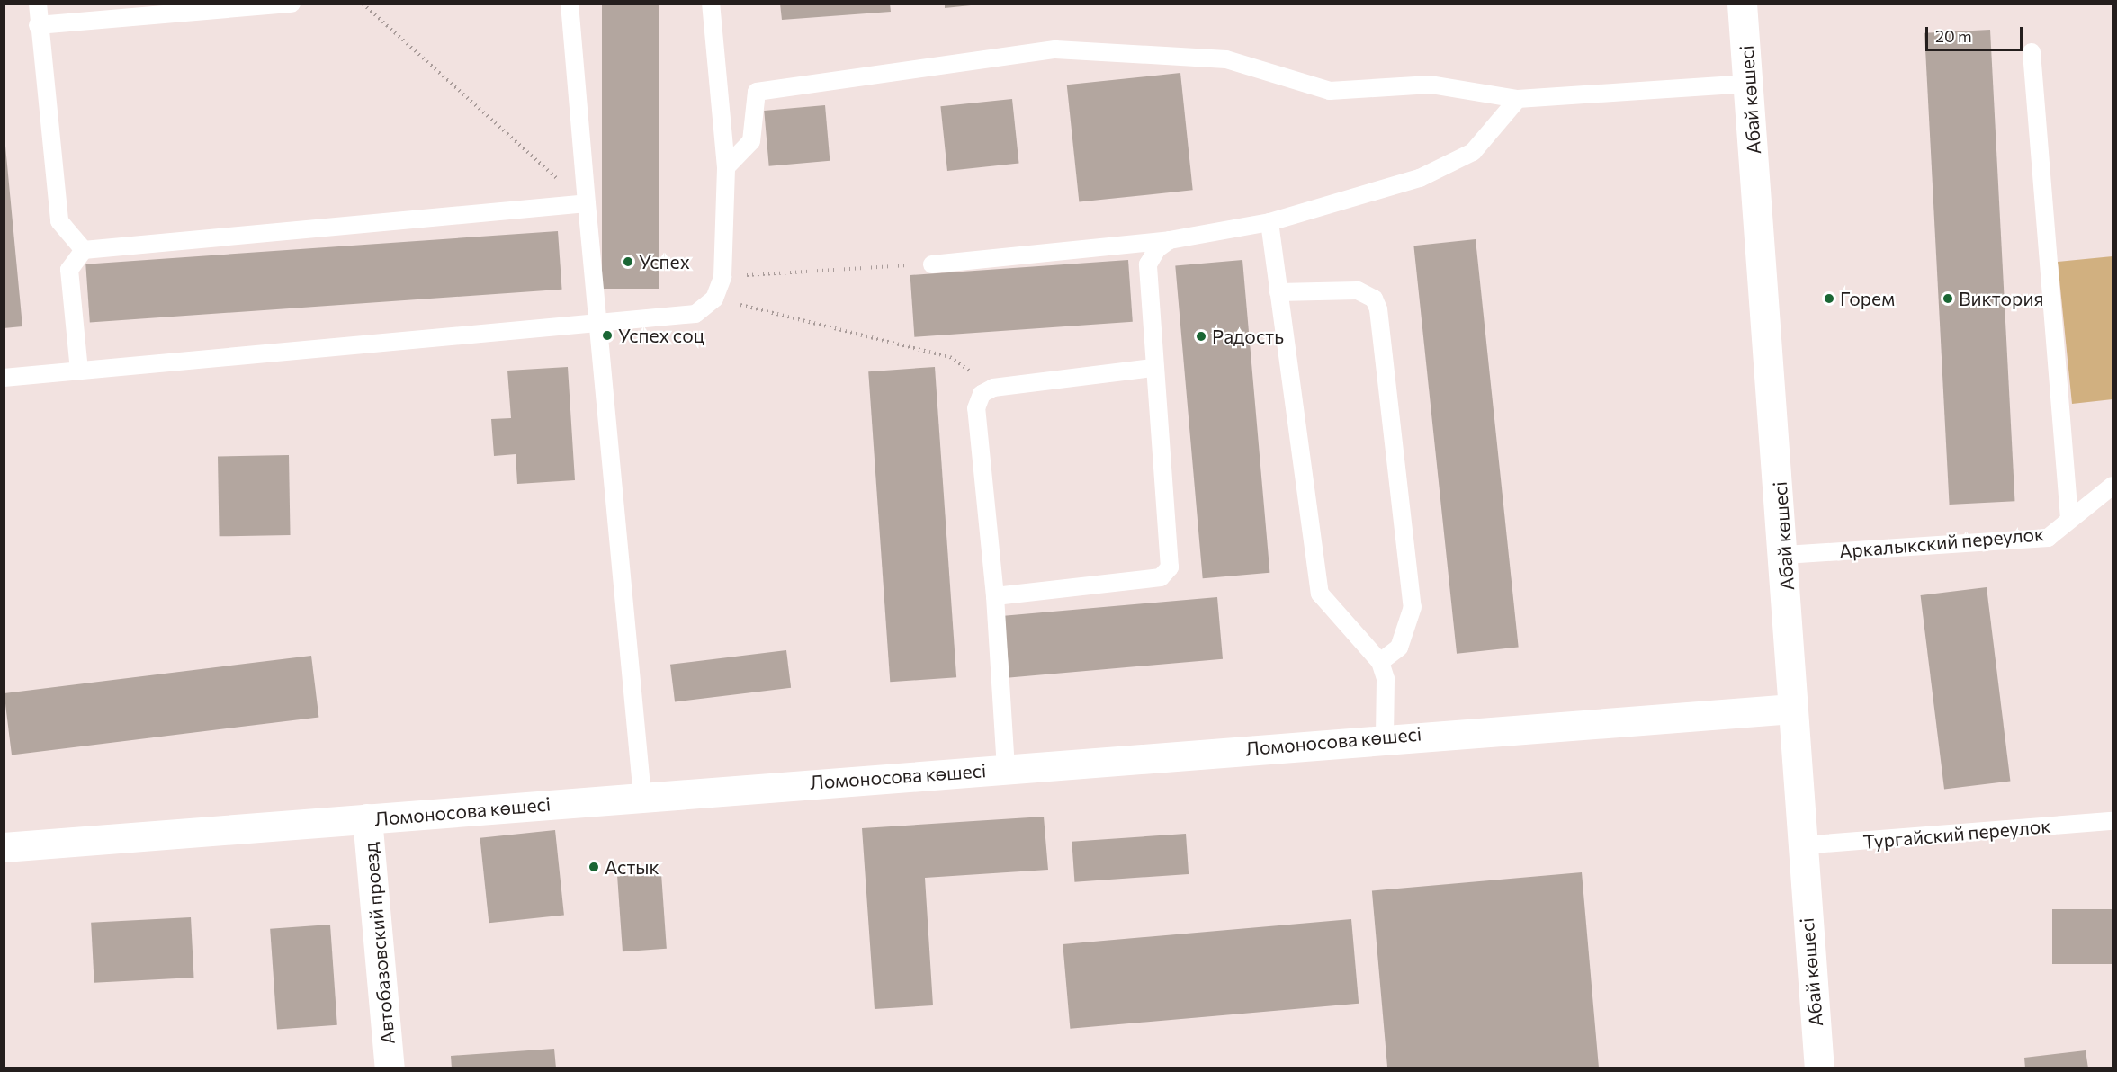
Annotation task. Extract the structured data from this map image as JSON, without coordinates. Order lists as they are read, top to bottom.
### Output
{
  "streets": {
    "street": ["Абай көшесі", "Ломоносова көшесі", "Автобазовский проезд"],
    "lane": ["Аркалыкский переулок", "Тургайский переулок"]
  },
  "crossings": [
    ["Абай көшесі", "Аркалыкский переулок"],
    ["Абай көшесі", "Ломоносова көшесі"],
    ["Абай көшесі", "Тургайский переулок"],
    ["Ломоносова көшесі", "Автобазовский проезд"]
  ],
  "places": [
    "Успех",
    "Горем",
    "Виктория",
    "Успех соц",
    "Радость",
    "Астык"
  ],
  "scale_bar": "20 m"
}
